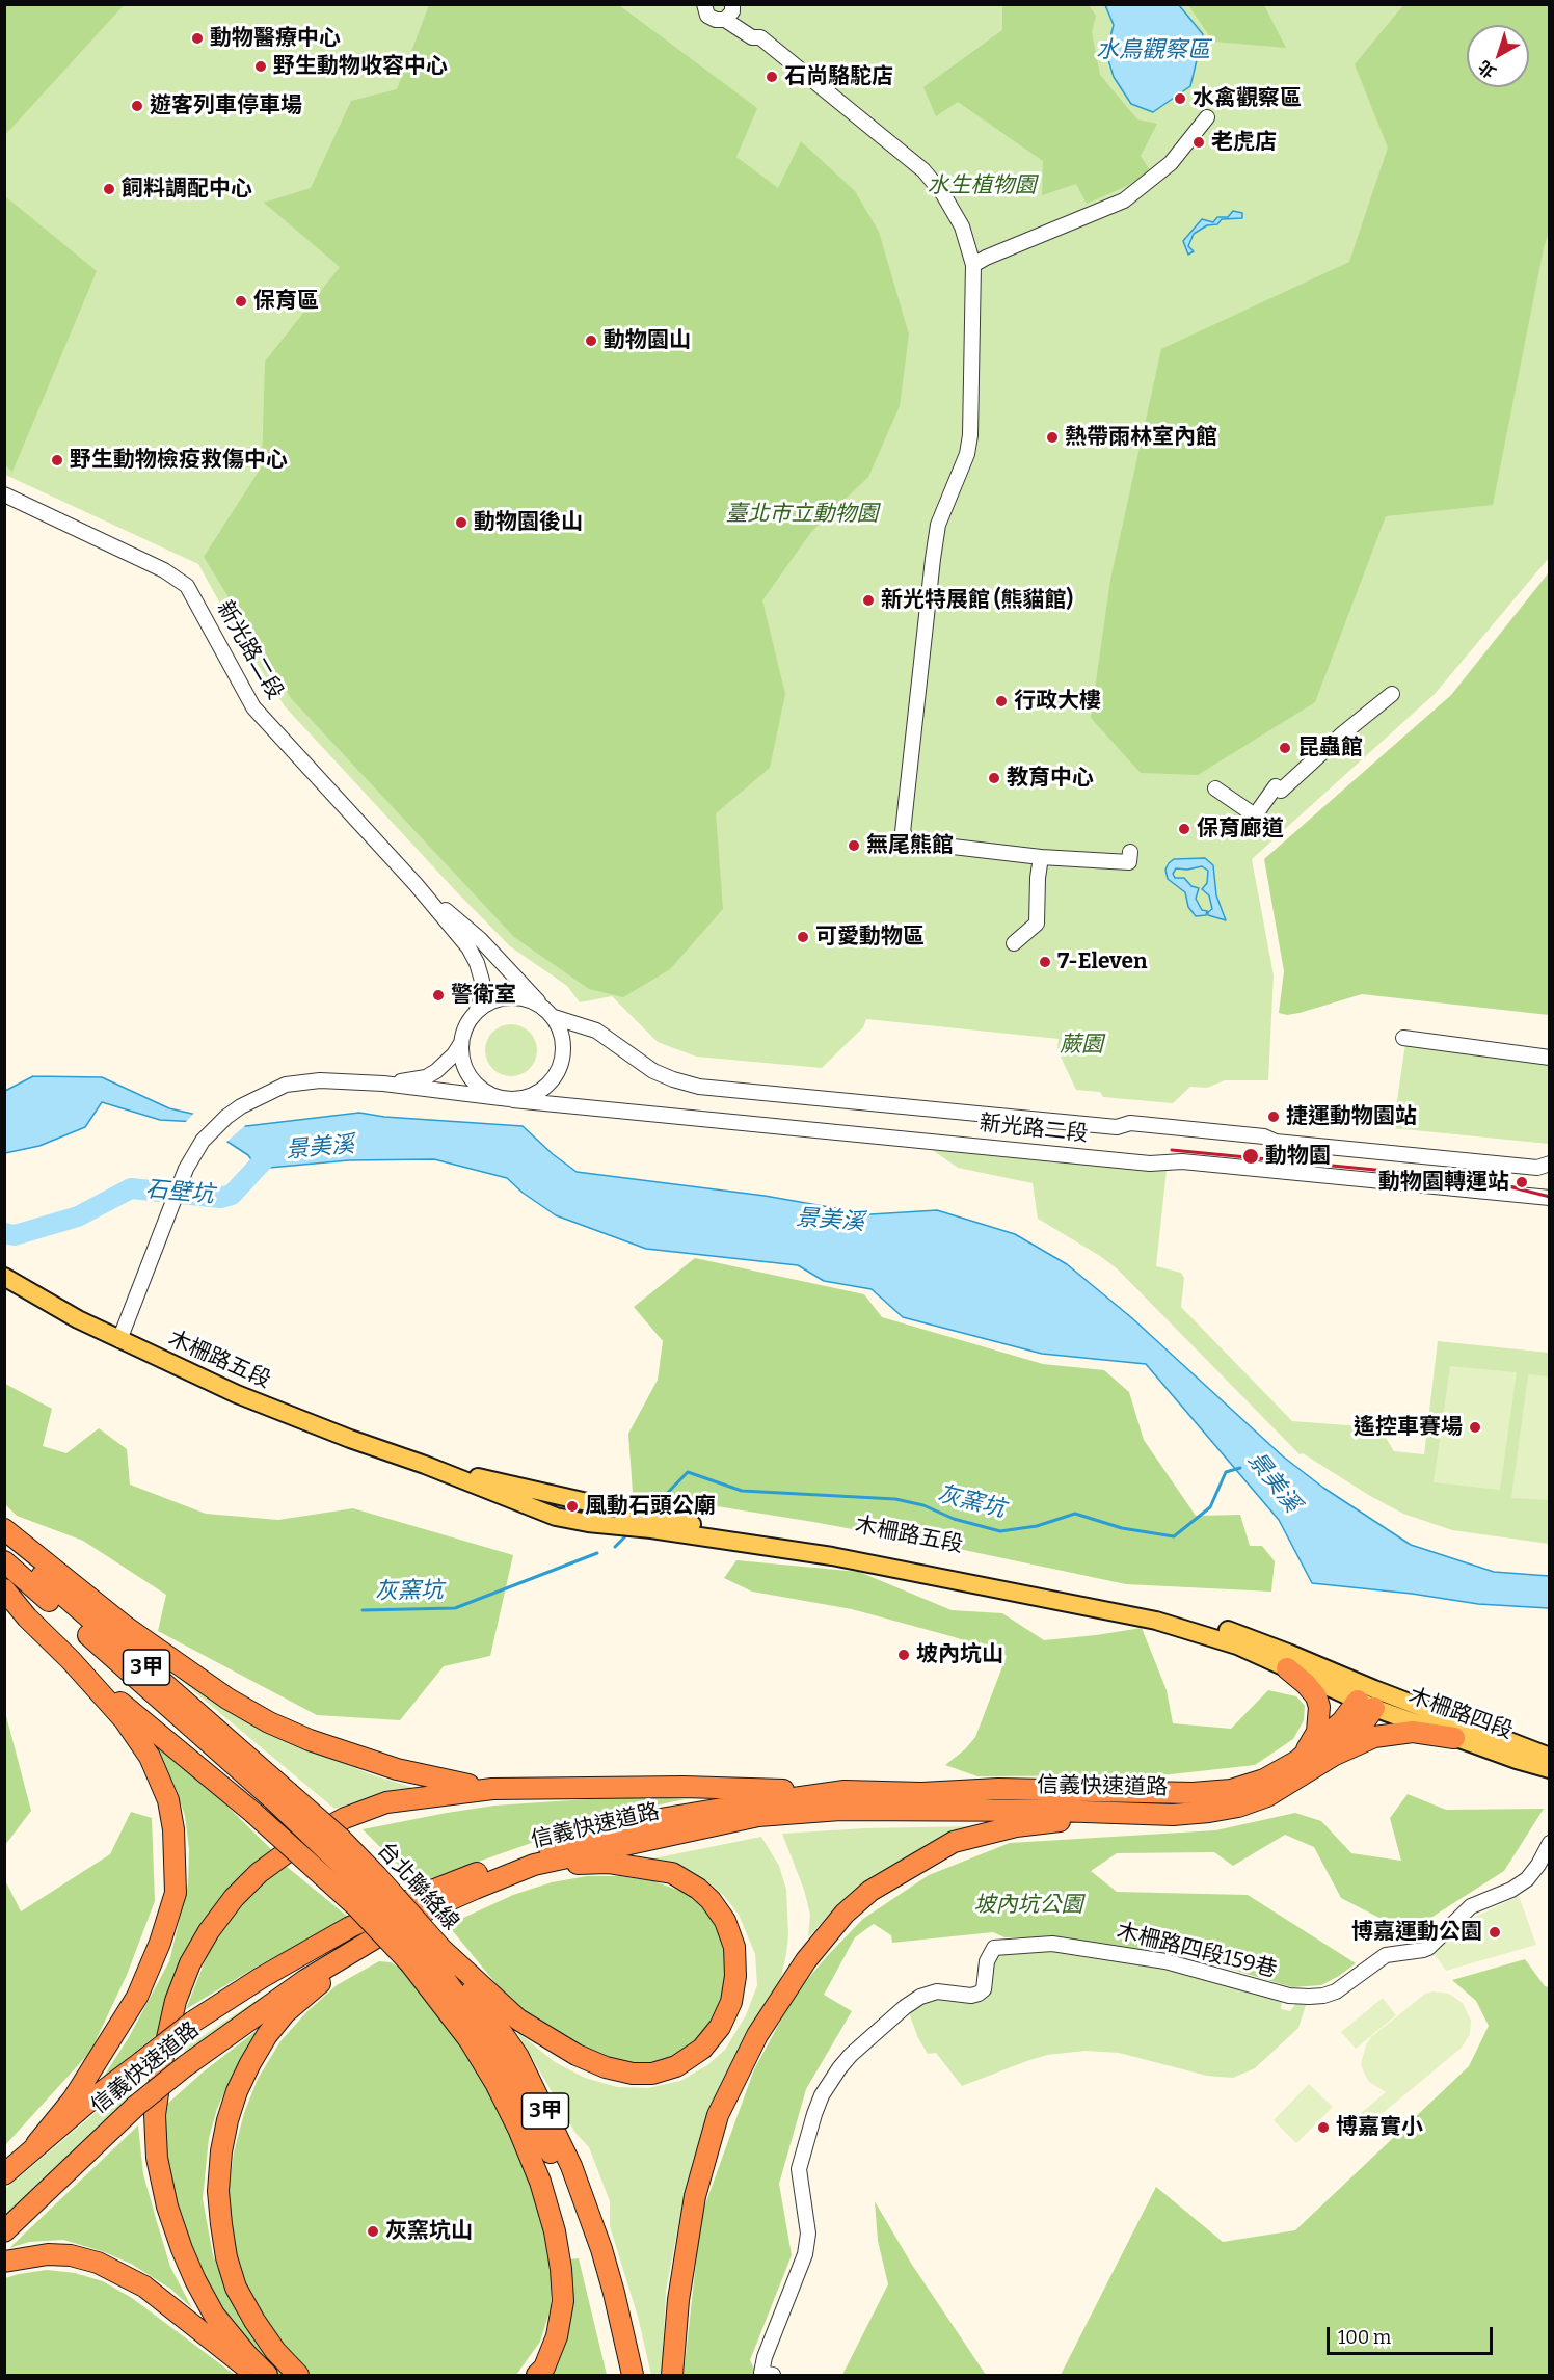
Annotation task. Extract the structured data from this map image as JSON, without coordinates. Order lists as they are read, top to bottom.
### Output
{
  "streets": {
    "highway": ["3甲", "信義快速道路", "台北聯絡線"],
    "main road": ["木柵路五段", "木柵路四段"],
    "street": ["新光路二段", "木柵路四段159巷"]
  },
  "crossings": [
    ["新光路二段", "木柵路五段"],
    ["木柵路五段", "木柵路四段"]
  ],
  "water": [
    "水鳥觀察區",
    "景美溪",
    "石壁坑",
    "灰窯坑"
  ],
  "parks": [
    "水生植物園",
    "臺北市立動物園",
    "蕨園",
    "坡內坑公園"
  ],
  "places": [
    "動物醫療中心",
    "野生動物收容中心",
    "石尚駱駝店",
    "水禽觀察區",
    "遊客列車停車場",
    "老虎店",
    "飼料調配中心",
    "保育區",
    "動物園山",
    "熱帶雨林室內館",
    "野生動物檢疫救傷中心",
    "動物園後山",
    "新光特展館 (熊貓館)",
    "行政大樓",
    "昆蟲館",
    "教育中心",
    "保育廊道",
    "無尾熊館",
    "可愛動物區",
    "7-Eleven",
    "警衛室",
    "捷運動物園站",
    "動物園",
    "動物園轉運站",
    "遙控車賽場",
    "風動石頭公廟",
    "坡內坑山",
    "博嘉運動公園",
    "博嘉實小",
    "灰窯坑山"
  ],
  "scale_bar": "100 m",
  "north": "bottom left"
}
